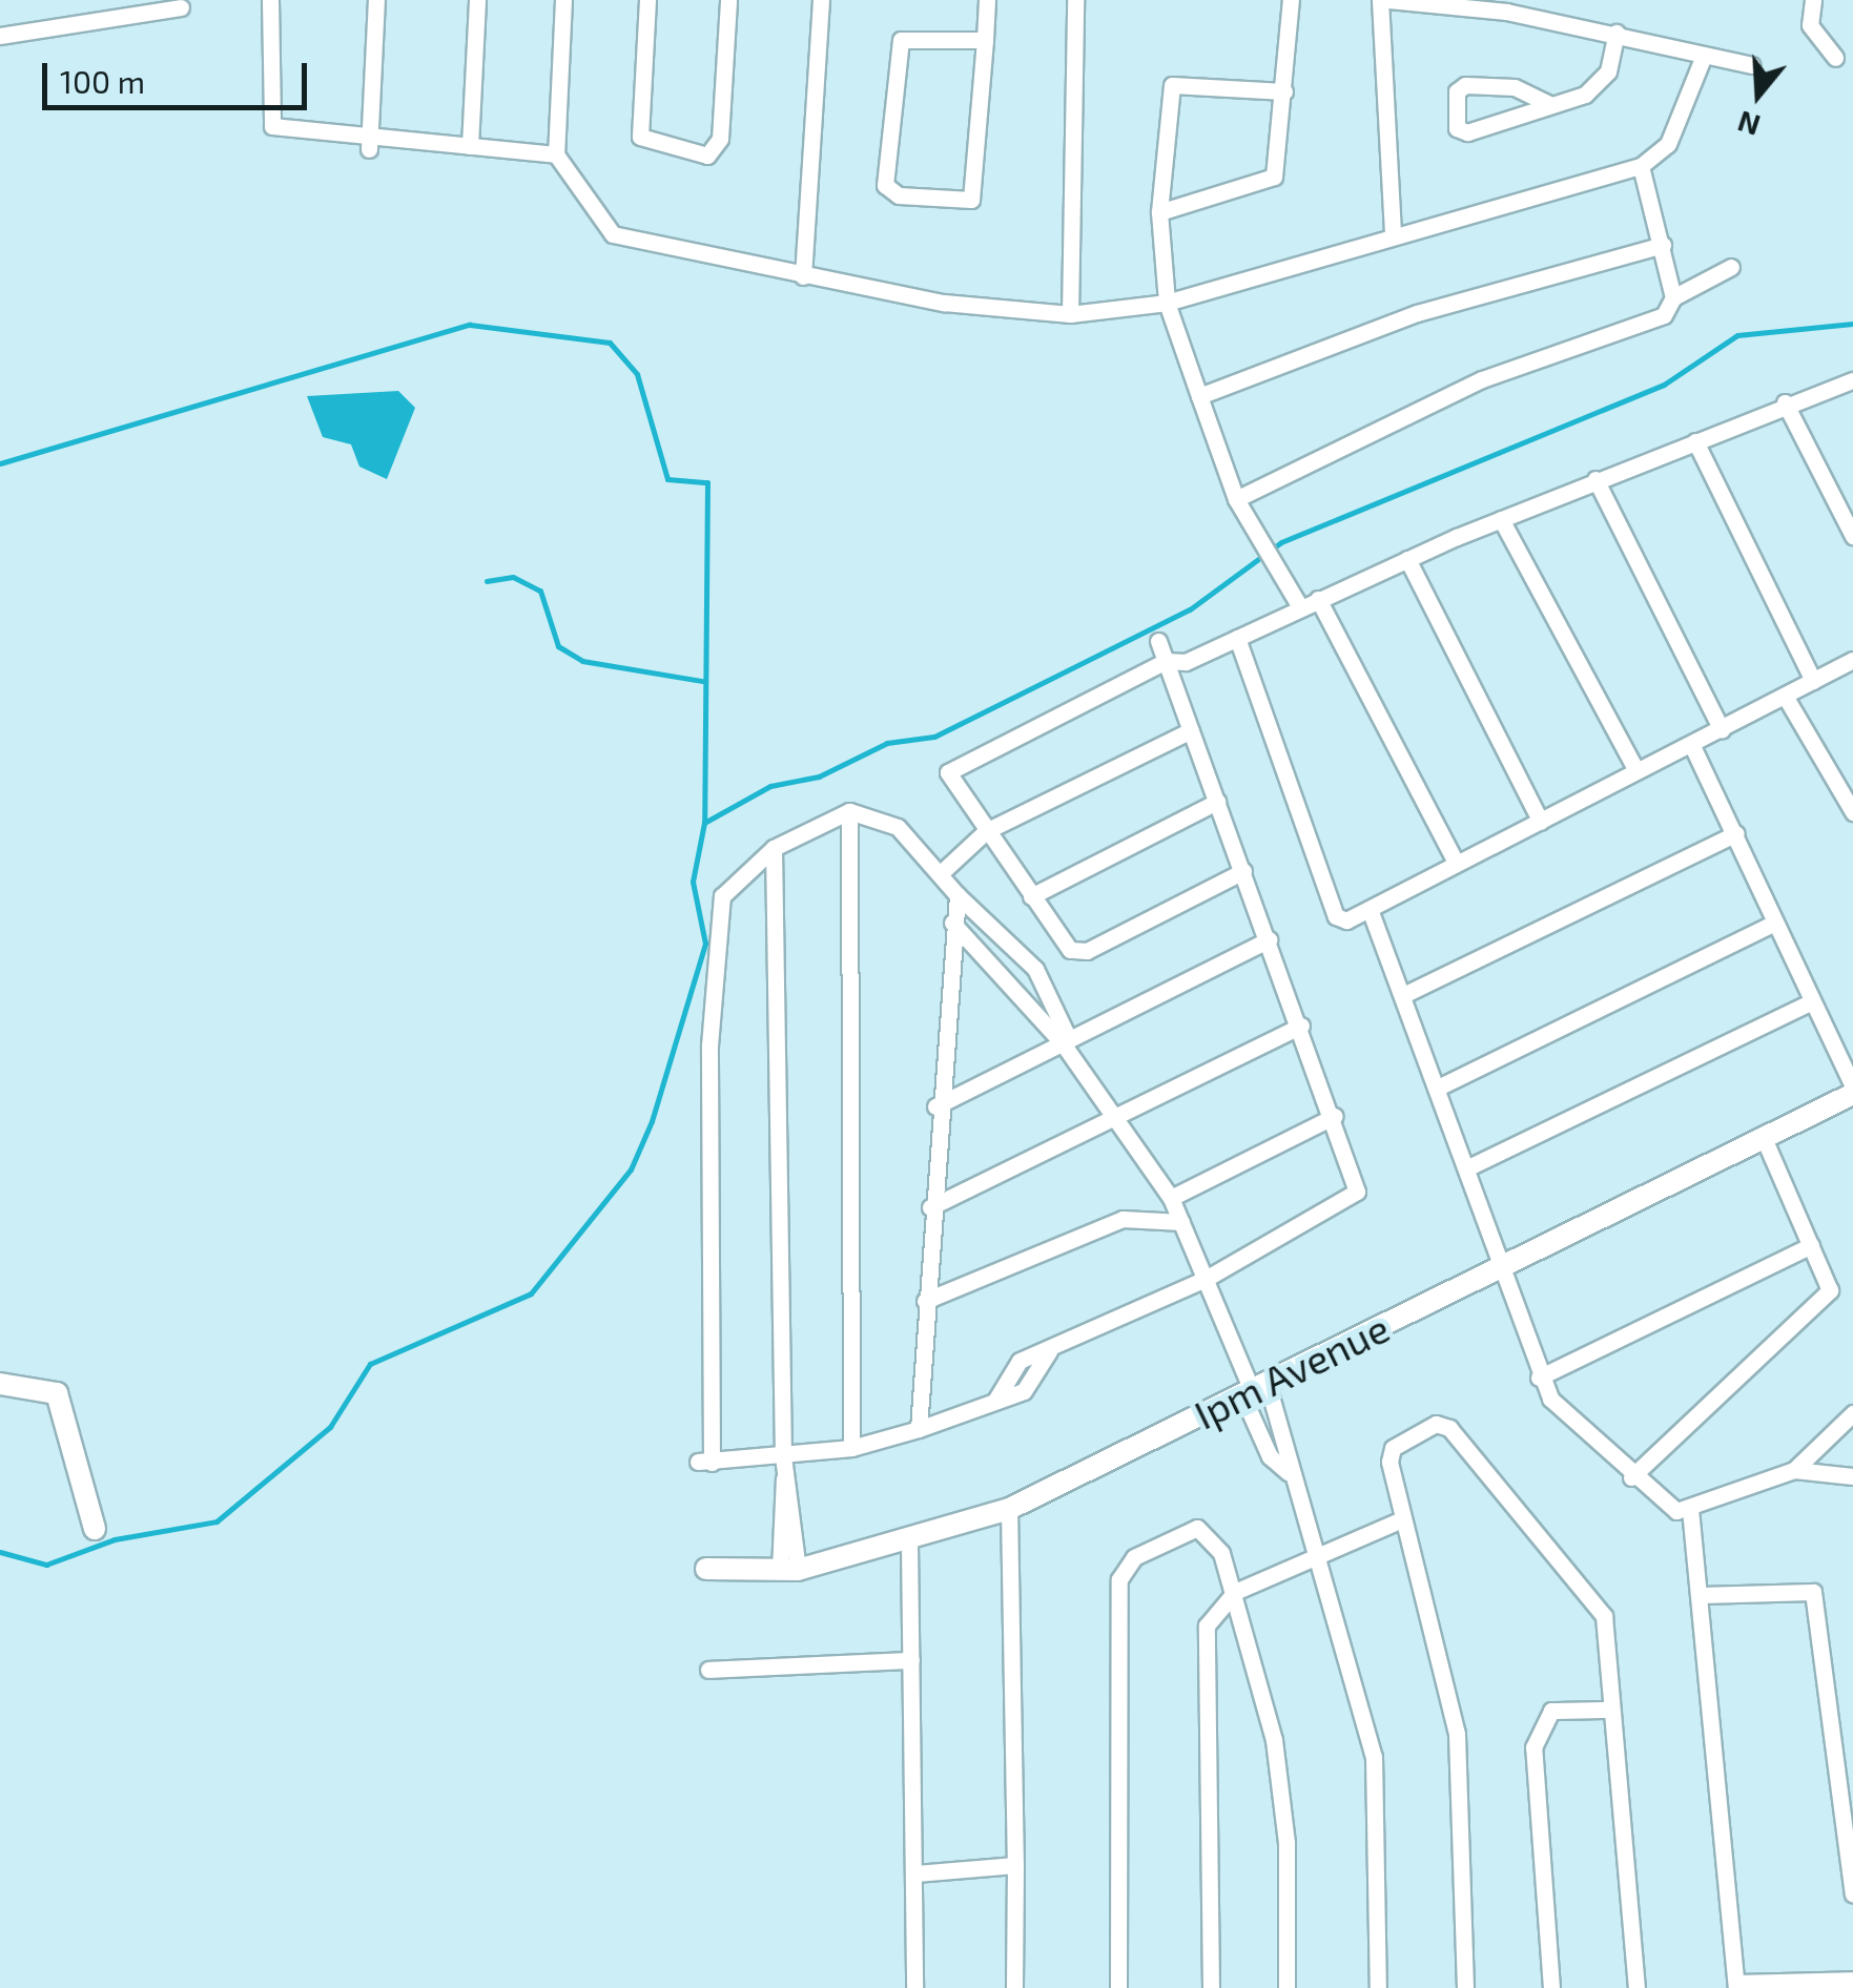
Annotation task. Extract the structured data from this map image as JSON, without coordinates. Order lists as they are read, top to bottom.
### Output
{
  "streets": {
    "street": ["Ipm Avenue"]
  },
  "scale_bar": "100 m",
  "north": "bottom"
}
